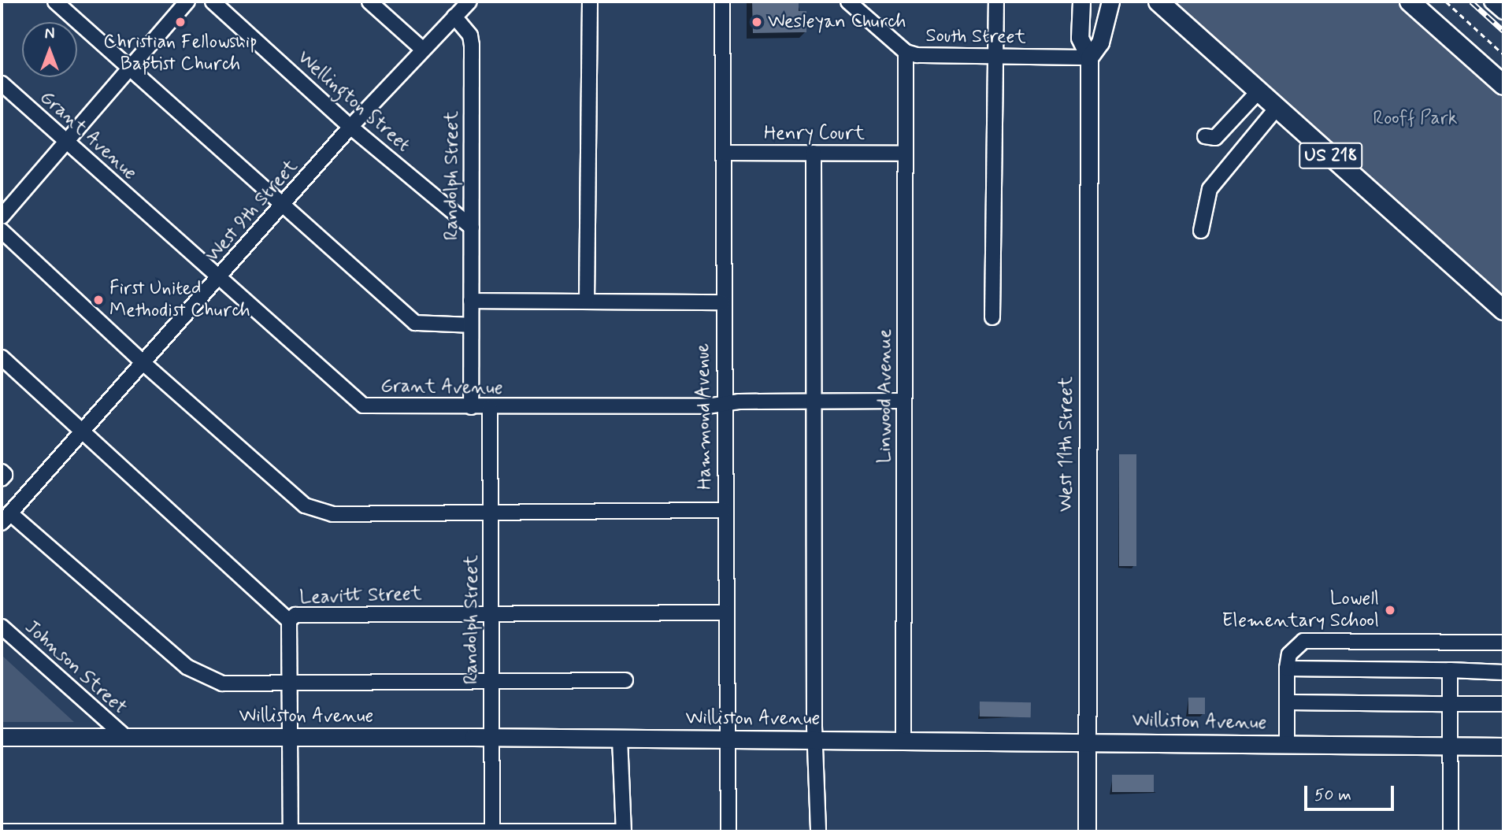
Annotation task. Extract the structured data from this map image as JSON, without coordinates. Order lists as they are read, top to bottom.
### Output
{
  "streets": {
    "highway": ["US 218"],
    "main road": ["West 11th Street", "Williston Avenue"],
    "street": [
      "South Street",
      "Wellington Street",
      "Henry Court",
      "Grant Avenue",
      "Randolph Street",
      "West 9th Street",
      "Linwood Avenue",
      "Hammond Avenue",
      "Leavitt Street",
      "Johnson Street"
    ]
  },
  "crossings": [
    ["South Street", "Linwood Avenue"],
    ["South Street", "West 11th Street"],
    ["Wellington Street", "Randolph Street"],
    ["Wellington Street", "West 9th Street"],
    ["Henry Court", "Linwood Avenue"],
    ["Henry Court", "Hammond Avenue"],
    ["Grant Avenue", "Randolph Street"],
    ["Grant Avenue", "West 9th Street"],
    ["Grant Avenue", "Linwood Avenue"],
    ["Grant Avenue", "Hammond Avenue"],
    ["Randolph Street", "West 9th Street"],
    ["Randolph Street", "Leavitt Street"],
    ["Randolph Street", "Williston Avenue"],
    ["West 9th Street", "Leavitt Street"],
    ["Linwood Avenue", "Williston Avenue"],
    ["Hammond Avenue", "Leavitt Street"],
    ["Hammond Avenue", "Williston Avenue"],
    ["West 11th Street", "Williston Avenue"],
    ["Johnson Street", "Williston Avenue"]
  ],
  "parks": ["Rooff Park"],
  "places": [
    "Christian Fellowship Baptist Church",
    "Wesleyan Church",
    "First United Methodist Church",
    "Lowell Elementary School"
  ],
  "scale_bar": "50 m",
  "north": "top"
}
